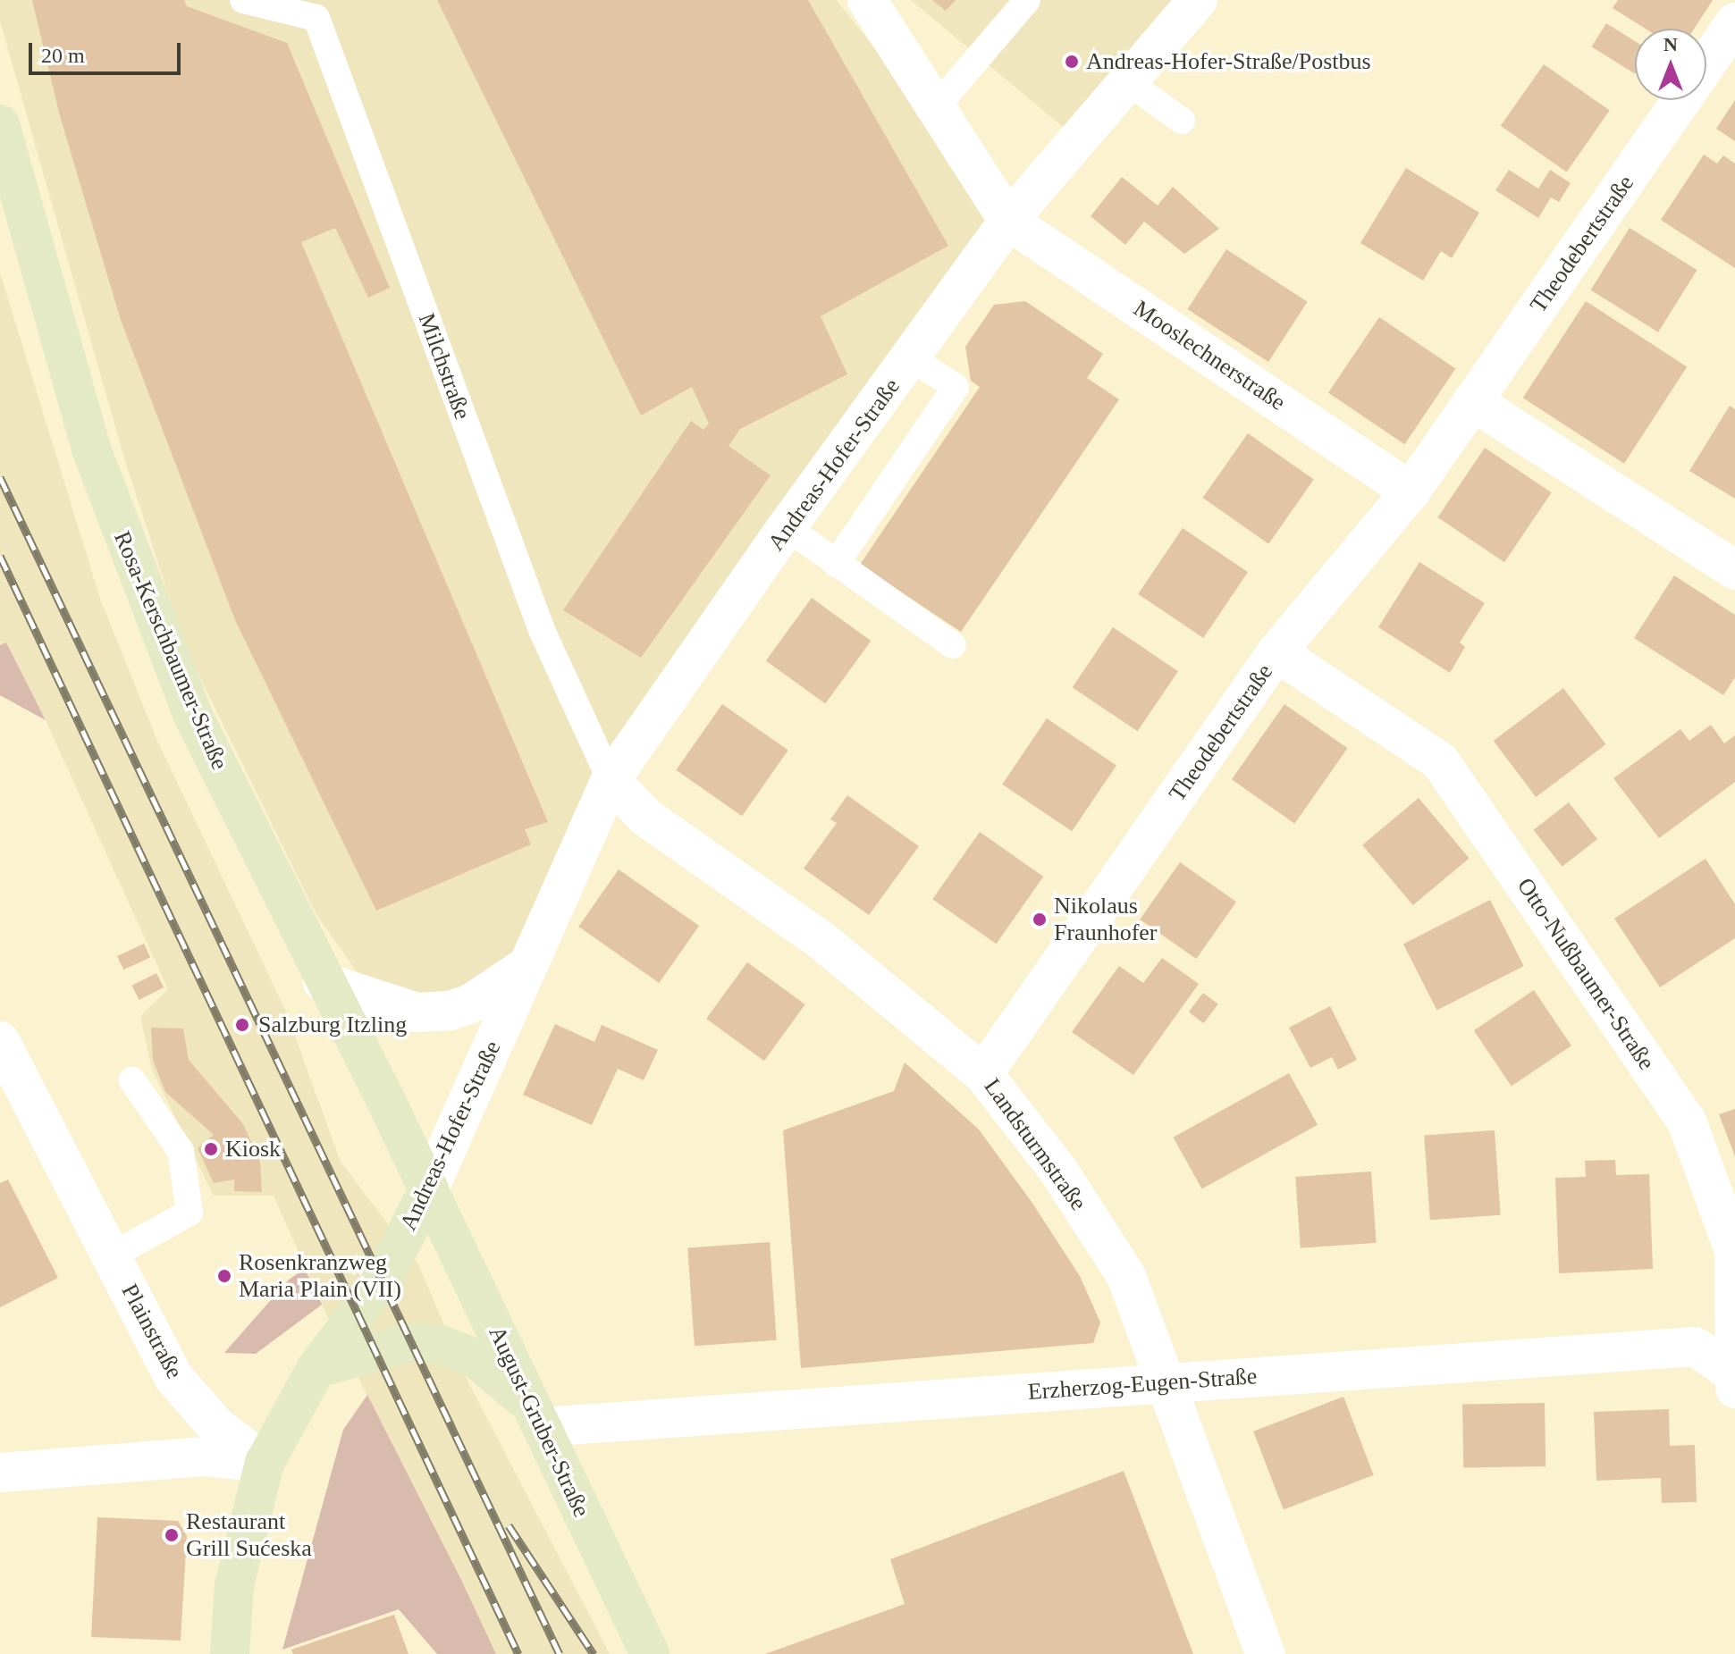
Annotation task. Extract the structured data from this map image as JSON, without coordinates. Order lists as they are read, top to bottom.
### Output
{
  "streets": {
    "main road": ["Andreas-Hofer-Straße", "Rosa-Kerschbaumer-Straße", "August-Gruber-Straße"],
    "street": [
      "Theodebertstraße",
      "Mooslechnerstraße",
      "Otto-Nußbaumer-Straße",
      "Landsturmstraße",
      "Plainstraße",
      "Erzherzog-Eugen-Straße"
    ],
    "lane": ["Milchstraße"]
  },
  "crossings": [
    ["Theodebertstraße", "Mooslechnerstraße"],
    ["Theodebertstraße", "Otto-Nußbaumer-Straße"],
    ["Theodebertstraße", "Landsturmstraße"],
    ["Mooslechnerstraße", "Andreas-Hofer-Straße"],
    ["Milchstraße", "Andreas-Hofer-Straße"],
    ["Milchstraße", "Landsturmstraße"],
    ["Andreas-Hofer-Straße", "Rosa-Kerschbaumer-Straße"],
    ["Andreas-Hofer-Straße", "Landsturmstraße"],
    ["Andreas-Hofer-Straße", "Plainstraße"],
    ["Andreas-Hofer-Straße", "August-Gruber-Straße"],
    ["Rosa-Kerschbaumer-Straße", "August-Gruber-Straße"],
    ["Otto-Nußbaumer-Straße", "Erzherzog-Eugen-Straße"],
    ["Landsturmstraße", "Erzherzog-Eugen-Straße"],
    ["Erzherzog-Eugen-Straße", "August-Gruber-Straße"]
  ],
  "places": [
    "Andreas-Hofer-Straße/Postbus",
    "Nikolaus Fraunhofer",
    "Salzburg Itzling",
    "Kiosk",
    "Rosenkranzweg Maria Plain (VII)",
    "Restaurant Grill Sućeska"
  ],
  "scale_bar": "20 m",
  "north": "top"
}
